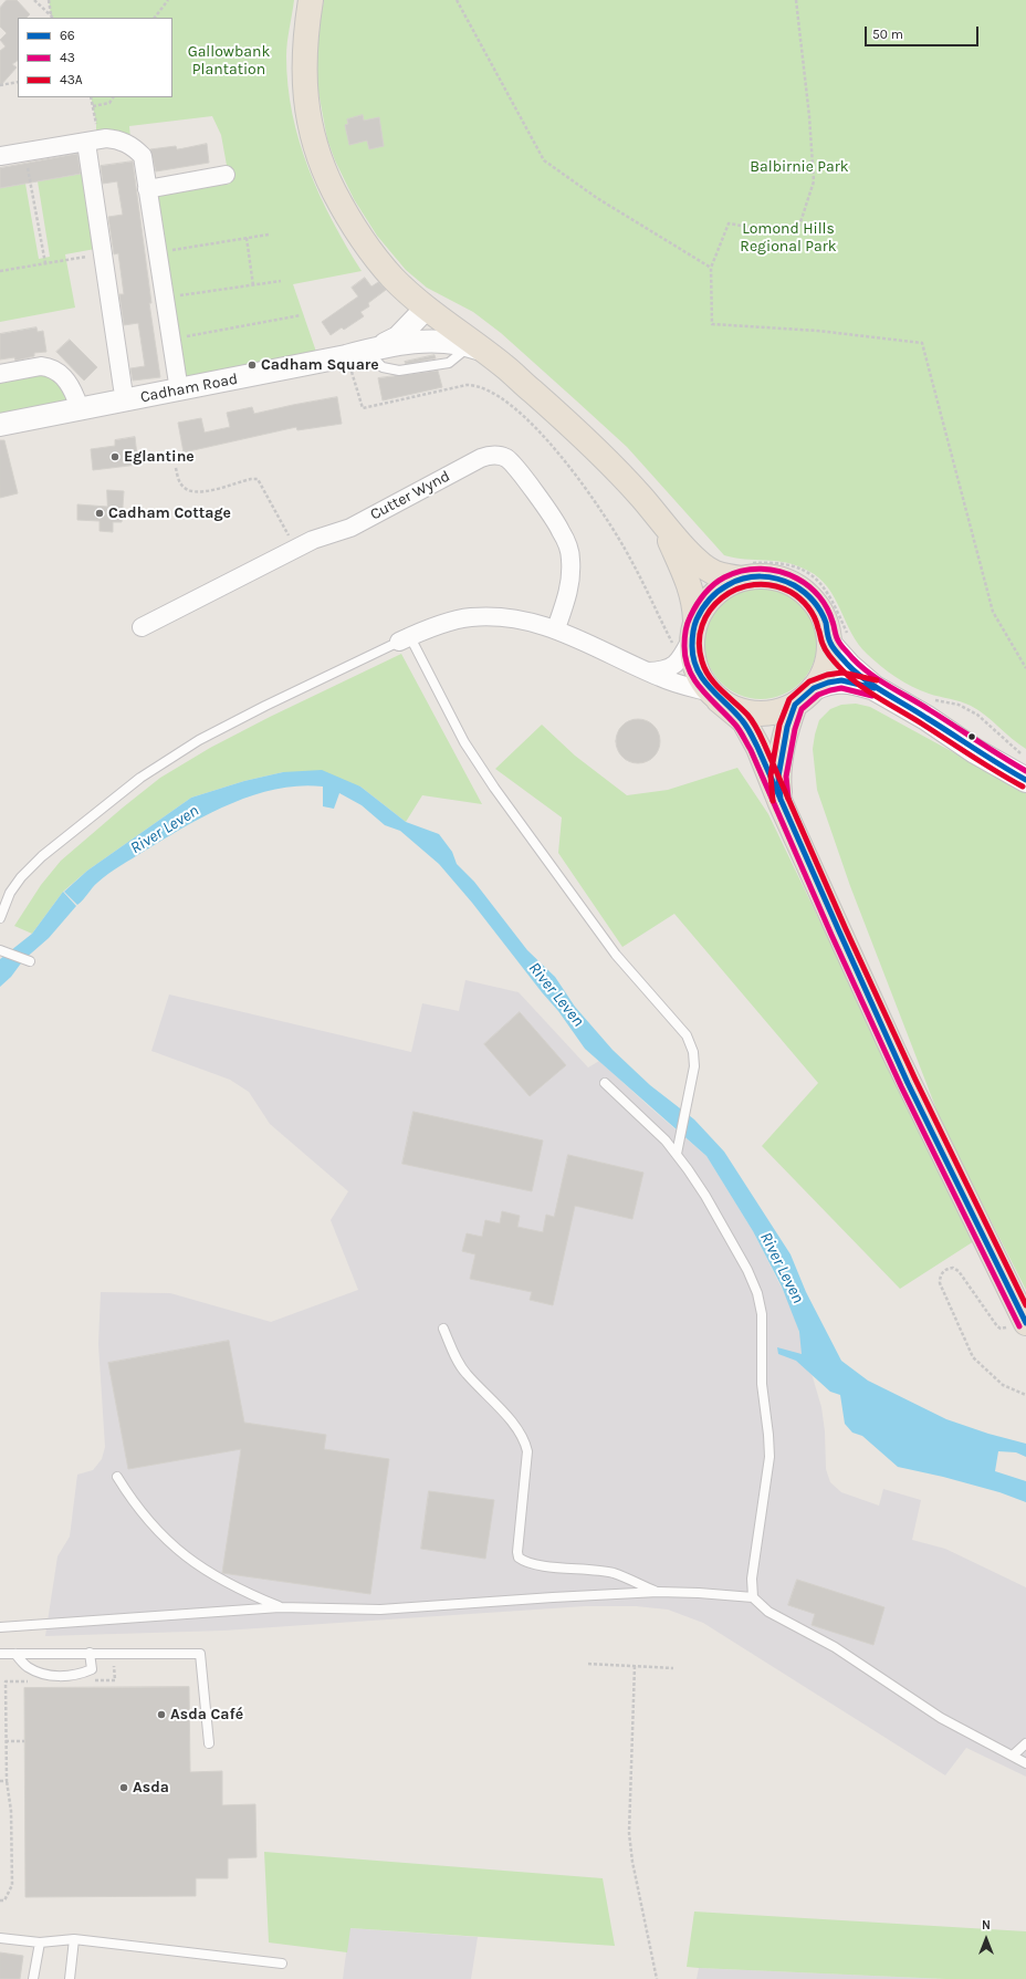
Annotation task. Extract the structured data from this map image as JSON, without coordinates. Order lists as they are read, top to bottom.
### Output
{
  "streets": {
    "street": ["Cadham Road", "Cutter Wynd"]
  },
  "water": ["River Leven"],
  "parks": ["Gallowbank Plantation", "Balbirnie Park", "Lomond Hills Regional Park"],
  "places": [
    "Cadham Square",
    "Eglantine",
    "Cadham Cottage",
    "Asda Café",
    "Asda"
  ],
  "lines": ["transit line 43", "transit line 66", "transit line 43A"],
  "legend": ["66", "43", "43A"],
  "scale_bar": "50 m",
  "north": "top"
}
